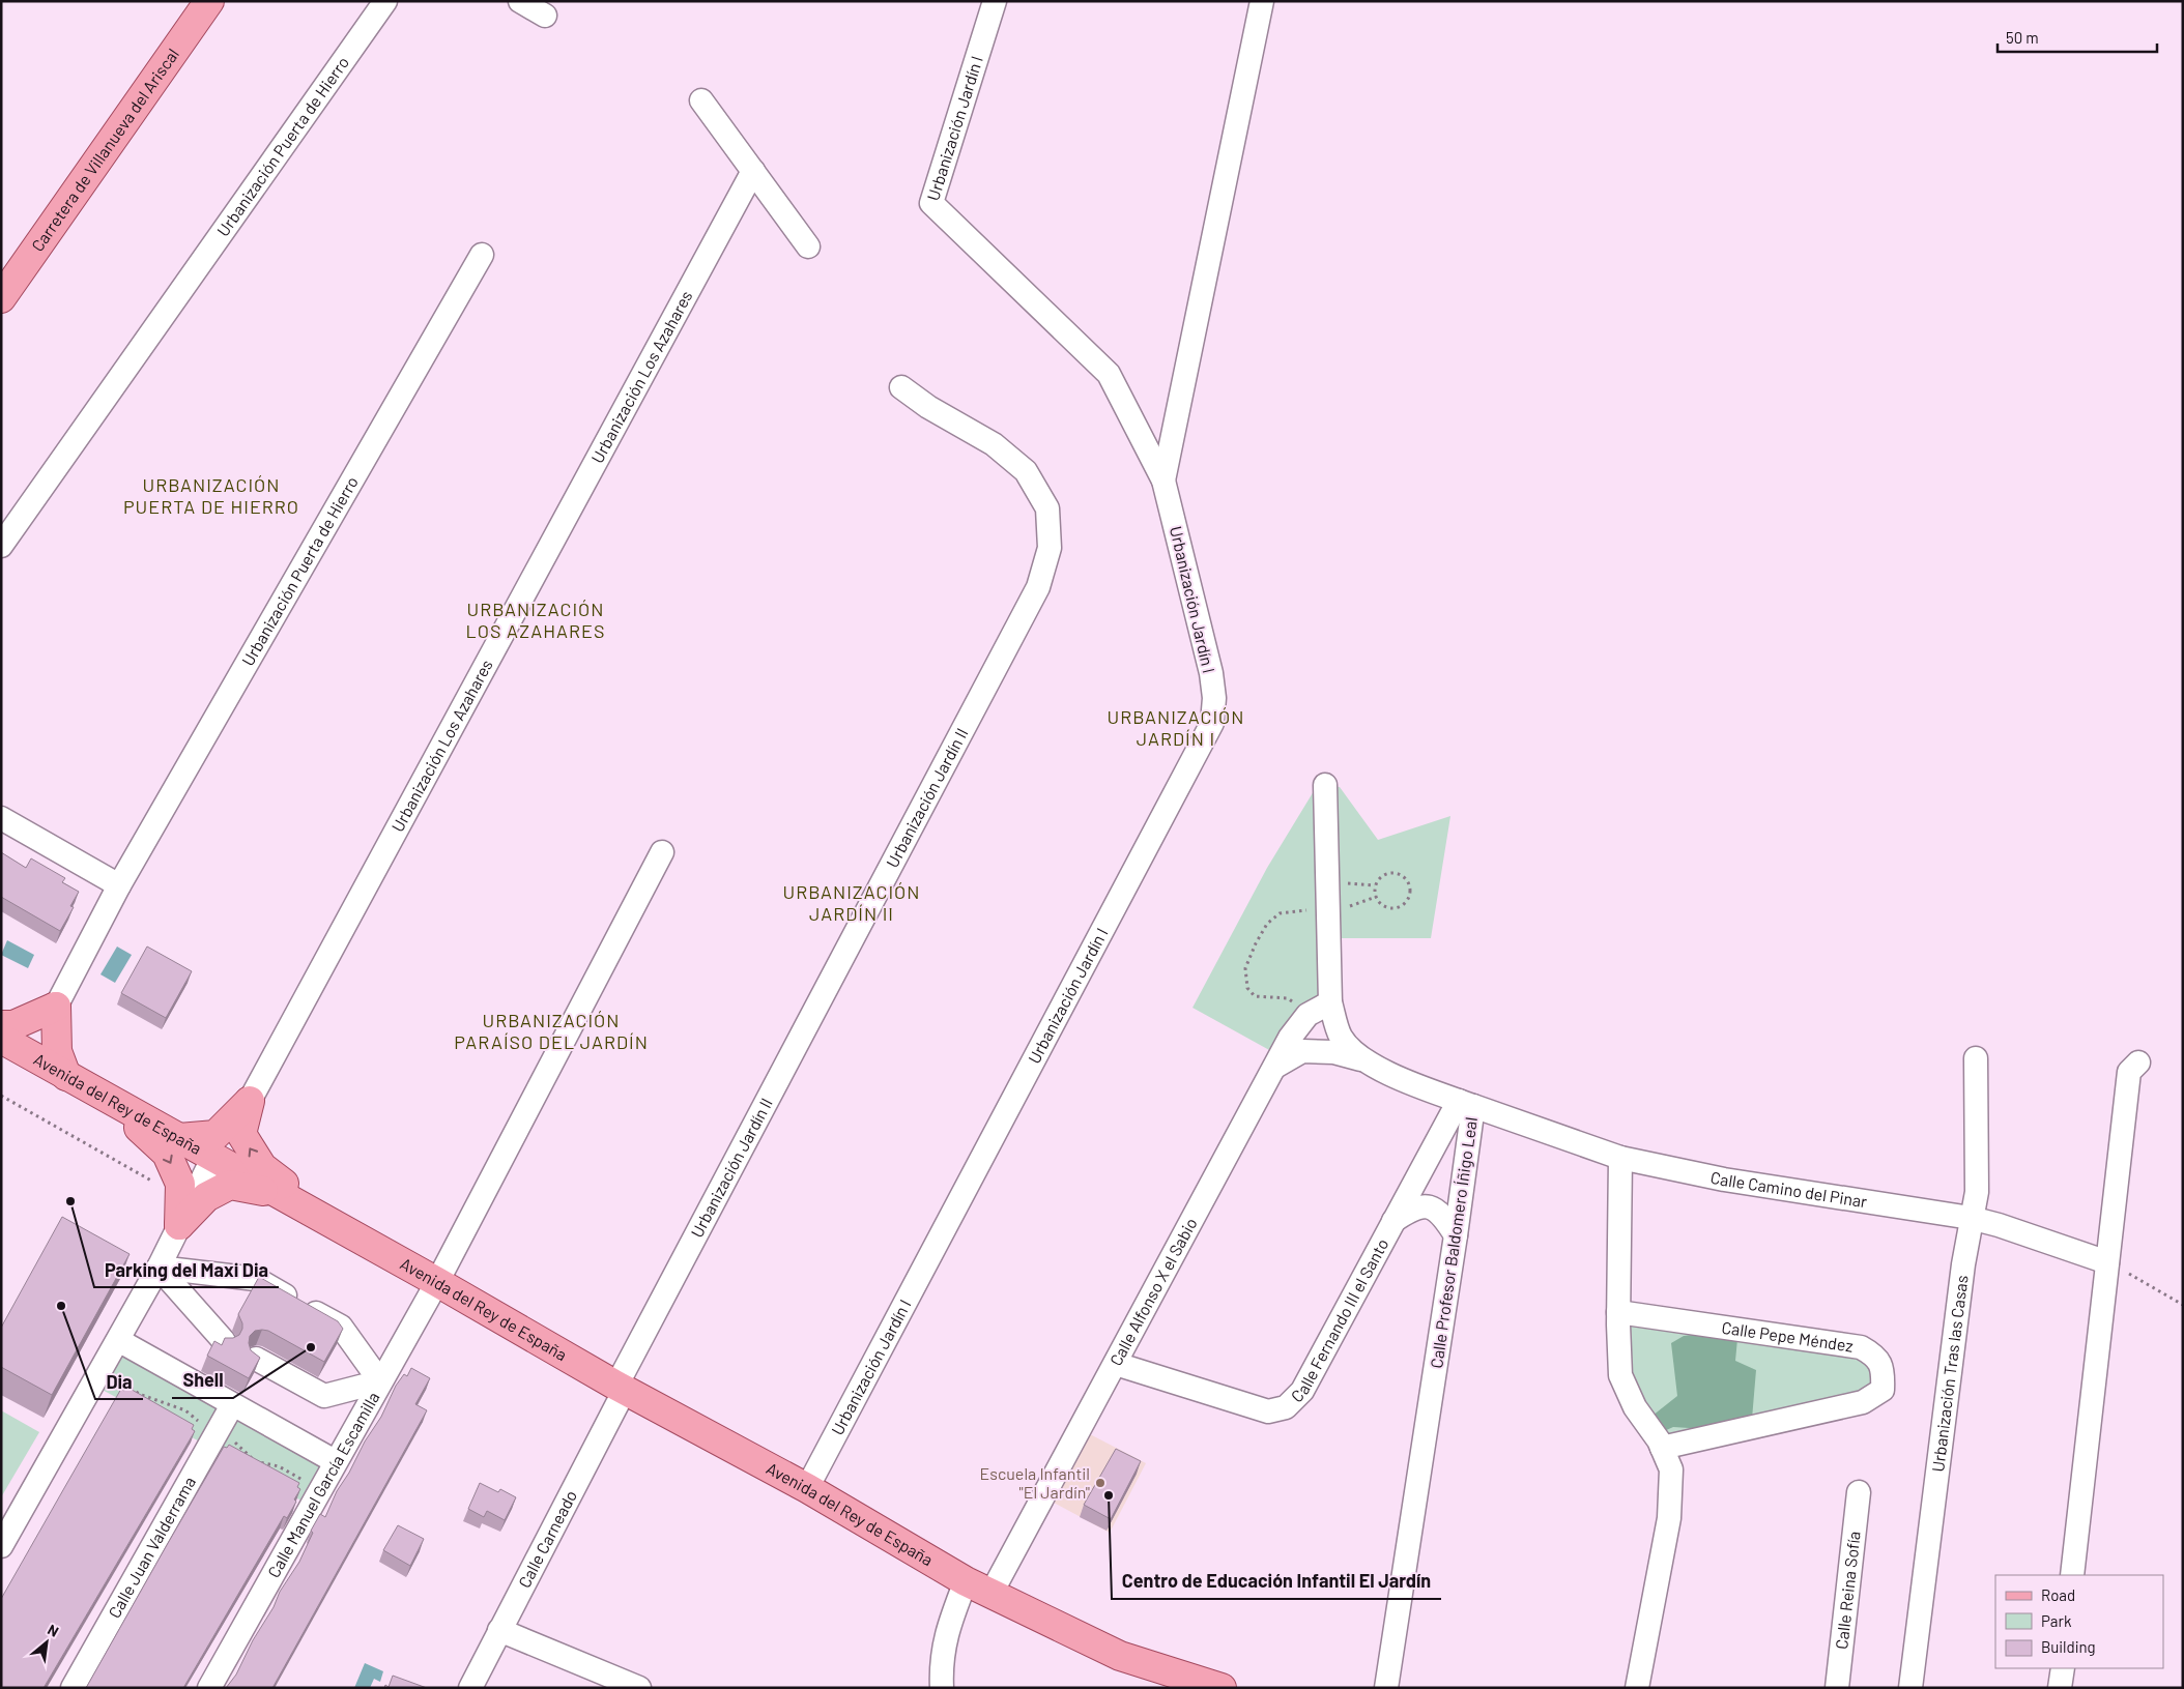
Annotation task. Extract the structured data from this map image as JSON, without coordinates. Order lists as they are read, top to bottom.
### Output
{
  "streets": {
    "main road": ["Carretera de Villanueva del Ariscal", "Avenida del Rey de España"],
    "street": [
      "Urbanización Jardín I",
      "Urbanización Puerta de Hierro",
      "Urbanización Los Azahares",
      "Urbanización Jardín II",
      "Calle Camino del Pinar",
      "Calle Profesor Baldomero Íñigo Leal",
      "Calle Alfonso X el Sabio",
      "Calle Fernando III el Santo",
      "Calle Pepe Méndez",
      "Urbanización Tras las Casas",
      "Calle Manuel García Escamilla",
      "Calle Carneado",
      "Calle Juan Valderrama",
      "Calle Reina Sofía"
    ]
  },
  "crossings": [
    ["Urbanización Jardín I", "Avenida del Rey de España"],
    ["Urbanización Jardín II", "Avenida del Rey de España"],
    ["Urbanización Jardín II", "Calle Carneado"],
    ["Avenida del Rey de España", "Calle Alfonso X el Sabio"],
    ["Avenida del Rey de España", "Calle Manuel García Escamilla"],
    ["Avenida del Rey de España", "Calle Carneado"],
    ["Calle Camino del Pinar", "Calle Profesor Baldomero Íñigo Leal"],
    ["Calle Camino del Pinar", "Calle Fernando III el Santo"],
    ["Calle Camino del Pinar", "Urbanización Tras las Casas"],
    ["Calle Profesor Baldomero Íñigo Leal", "Calle Alfonso X el Sabio"],
    ["Calle Profesor Baldomero Íñigo Leal", "Calle Fernando III el Santo"],
    ["Calle Alfonso X el Sabio", "Calle Fernando III el Santo"]
  ],
  "districts": [
    "URBANIZACIÓN PUERTA DE HIERRO",
    "URBANIZACIÓN LOS AZAHARES",
    "URBANIZACIÓN JARDÍN I",
    "URBANIZACIÓN JARDÍN II",
    "URBANIZACIÓN PARAÍSO DEL JARDÍN"
  ],
  "places": [
    "Parking del Maxi Dia",
    "Dia",
    "Shell",
    "Escuela Infantil \"El Jardín\"",
    "Centro de Educación Infantil El Jardín"
  ],
  "legend": ["Road", "Park", "Building"],
  "scale_bar": "50 m",
  "north": "top right"
}
